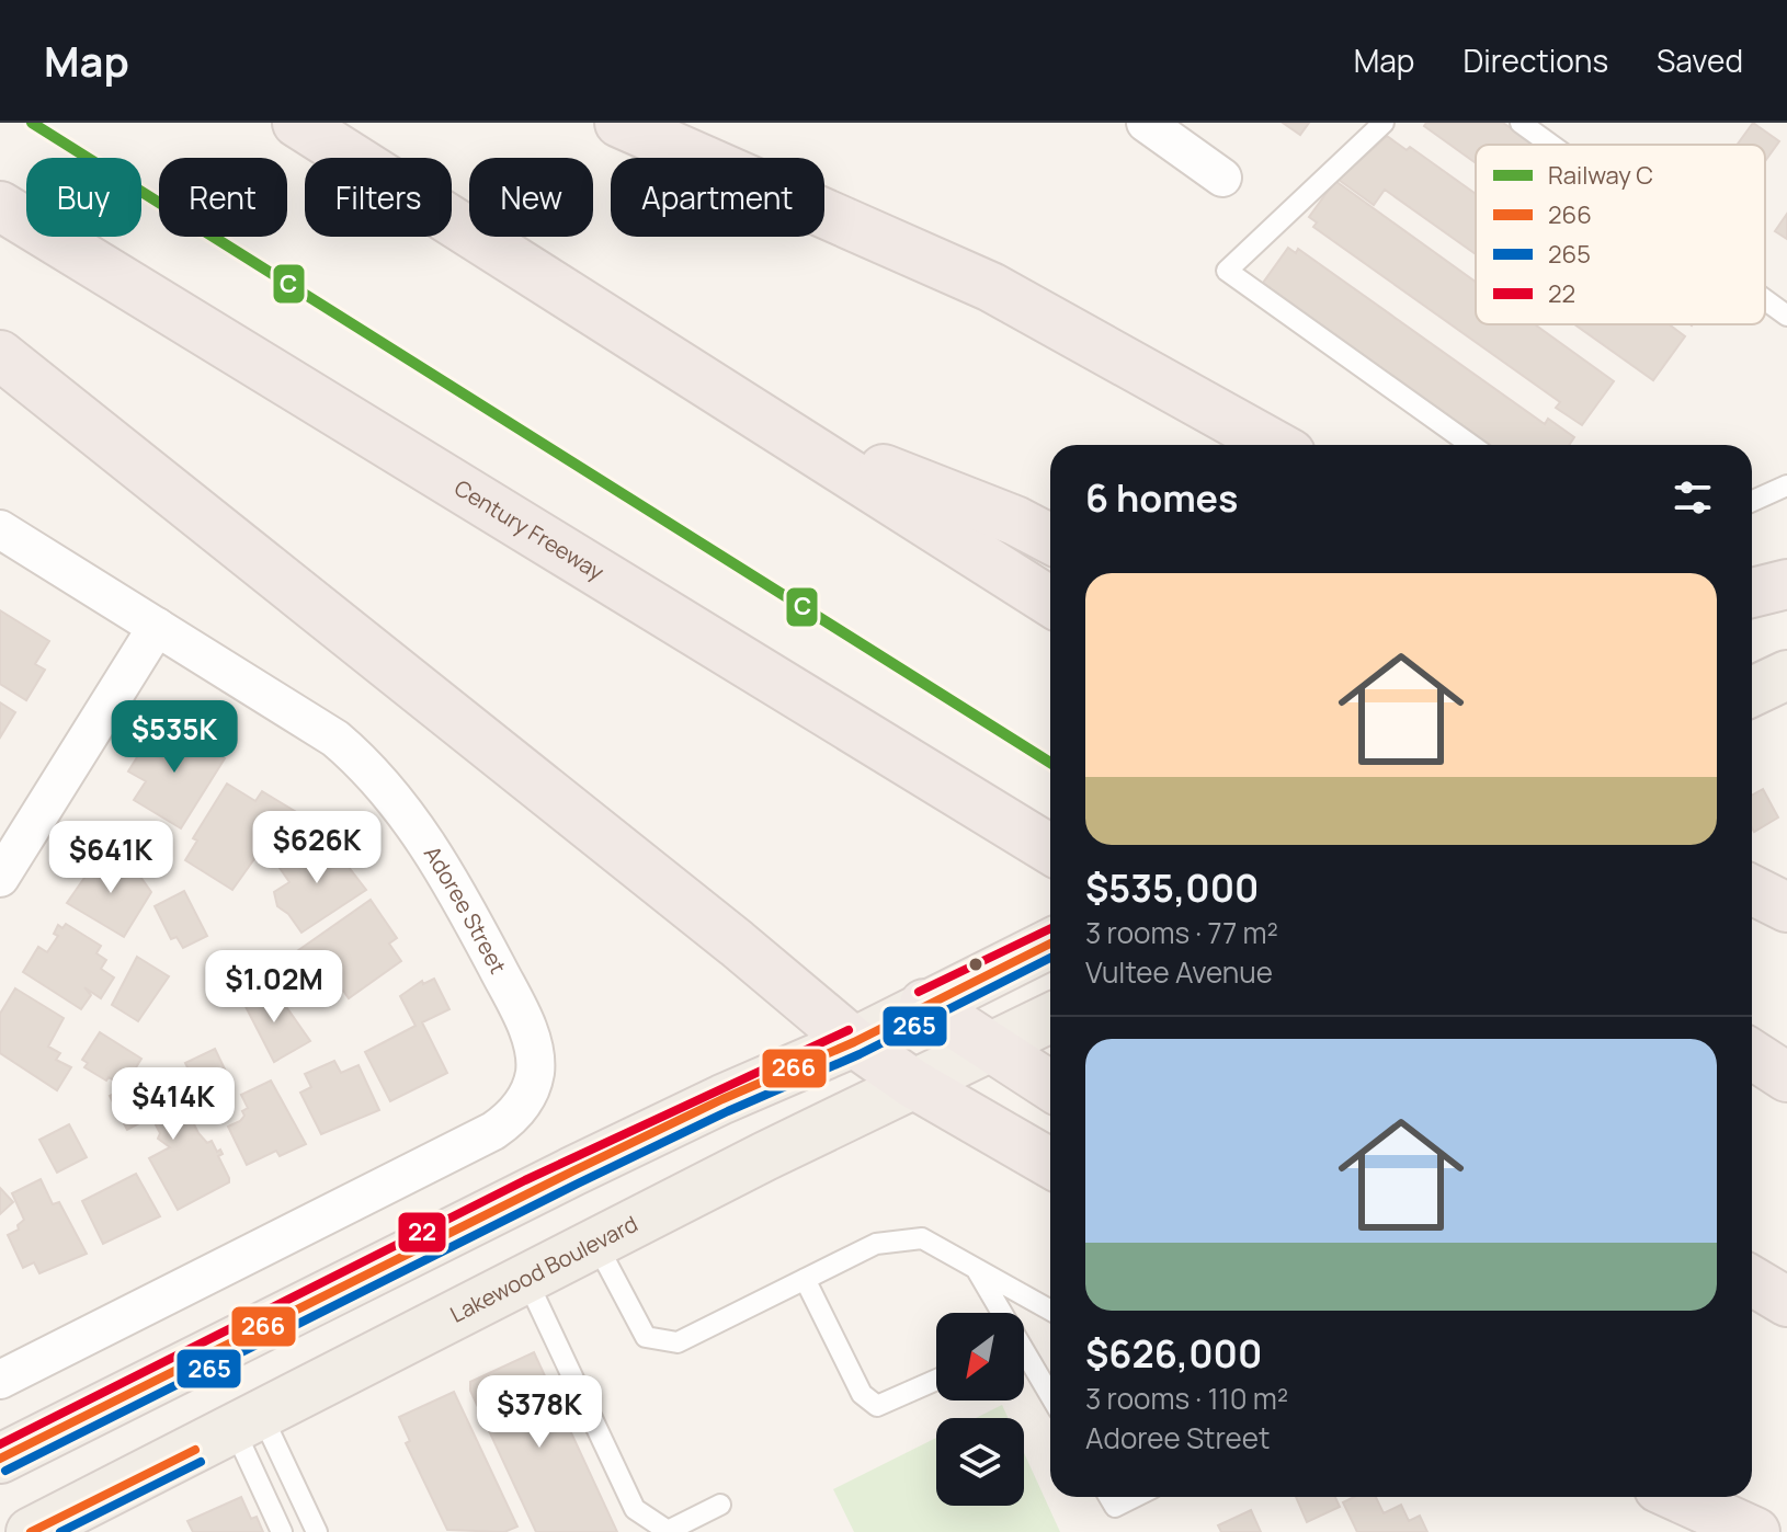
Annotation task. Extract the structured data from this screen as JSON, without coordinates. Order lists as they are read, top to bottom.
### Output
{
  "streets": {
    "highway": ["Century Freeway"],
    "main road": ["Lakewood Boulevard"],
    "street": ["Adoree Street"]
  },
  "lines": [
    "rail line C",
    "transit line 22",
    "transit line 266",
    "transit line 265"
  ],
  "legend": [
    "Railway C",
    "266",
    "265",
    "22"
  ],
  "north": "bottom left",
  "page": {
    "header": "Map",
    "nav": ["Map", "Directions", "Saved"],
    "chip": [
      "Buy",
      "Rent",
      "Filters",
      "New",
      "Apartment"
    ],
    "heading": "6 homes",
    "list": [
      {
        "name": "$535,000",
        "note": "3 rooms · 77 m² · Vultee Avenue"
      },
      {
        "name": "$626,000",
        "note": "3 rooms · 110 m² · Adoree Street"
      }
    ],
    "price": [
      "$535K",
      "$626K",
      "$641K",
      "$1.02M",
      "$414K",
      "$378K"
    ]
  }
}
